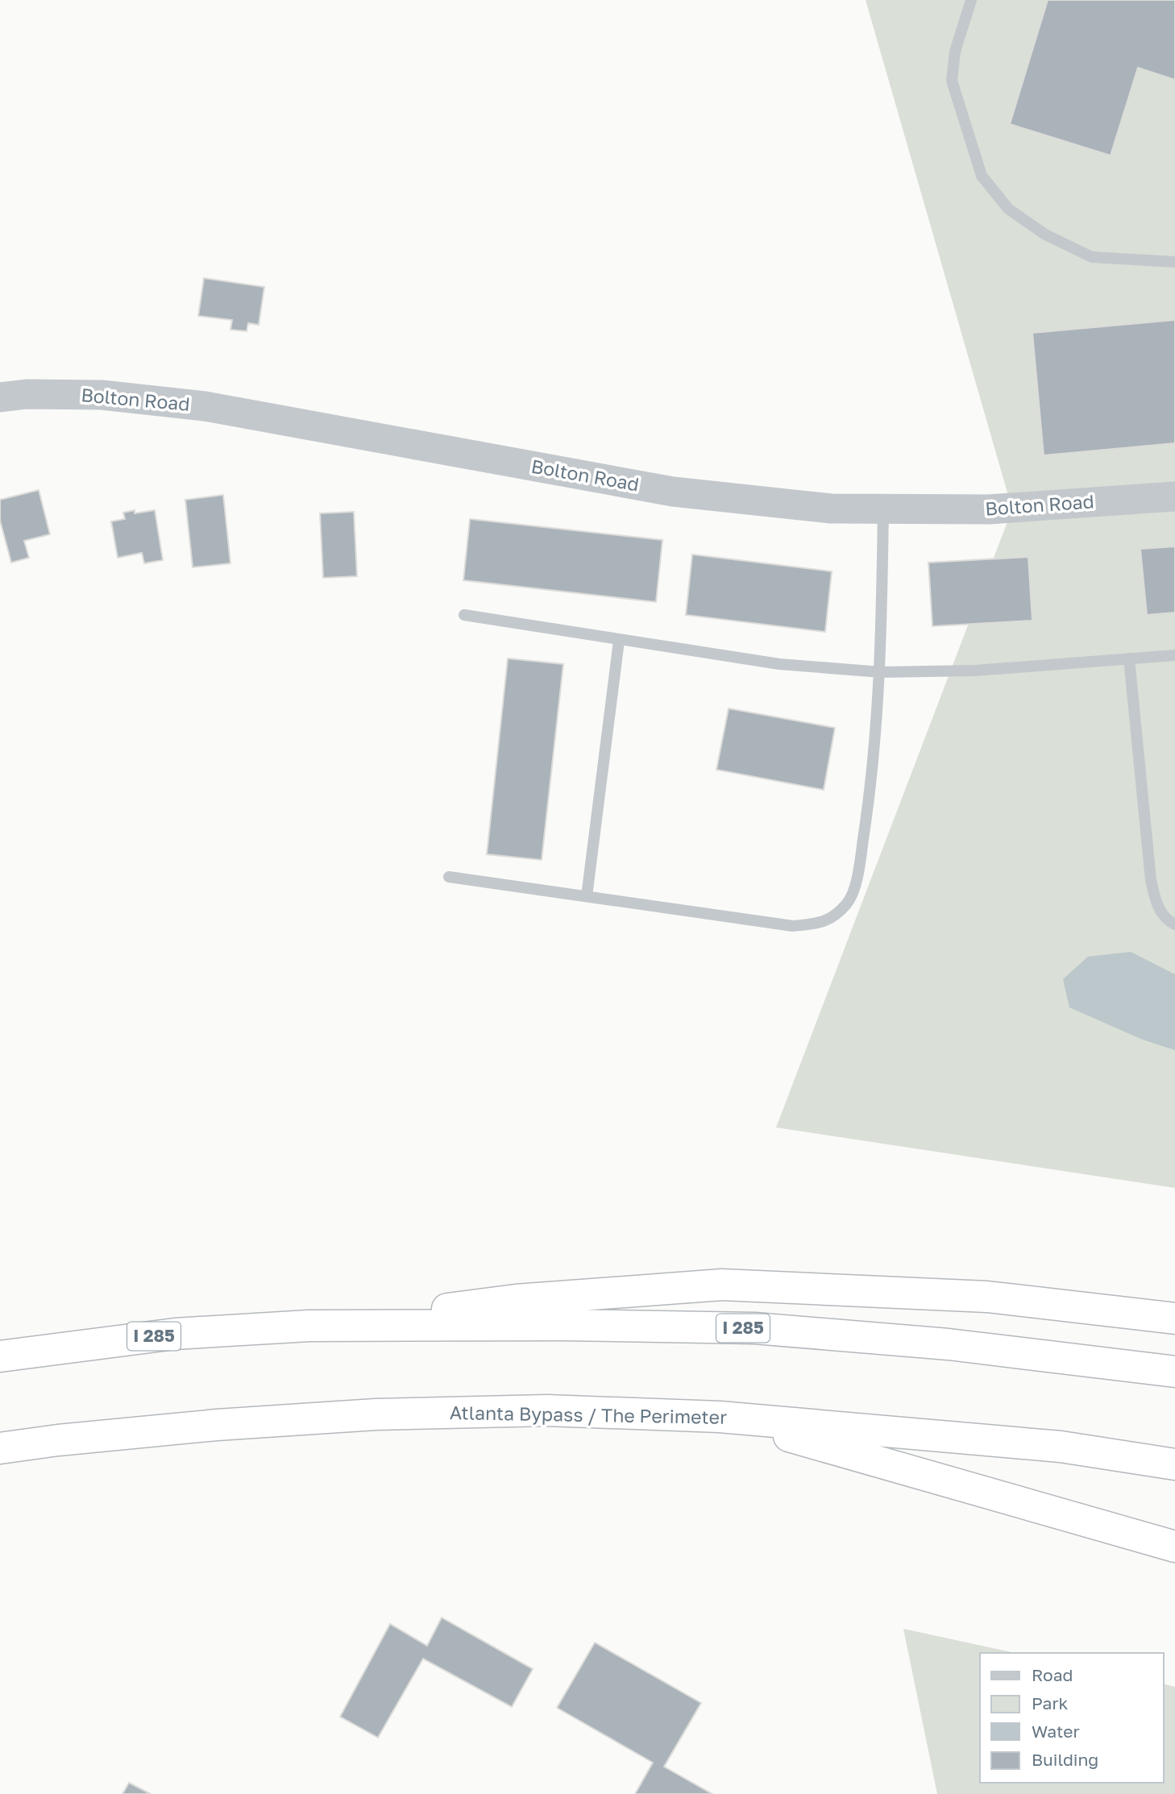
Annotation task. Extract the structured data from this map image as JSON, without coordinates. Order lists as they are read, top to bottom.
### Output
{
  "streets": {
    "highway": ["I 285", "Atlanta Bypass / The Perimeter"],
    "street": ["Bolton Road"]
  },
  "legend": [
    "Road",
    "Park",
    "Water",
    "Building"
  ]
}
